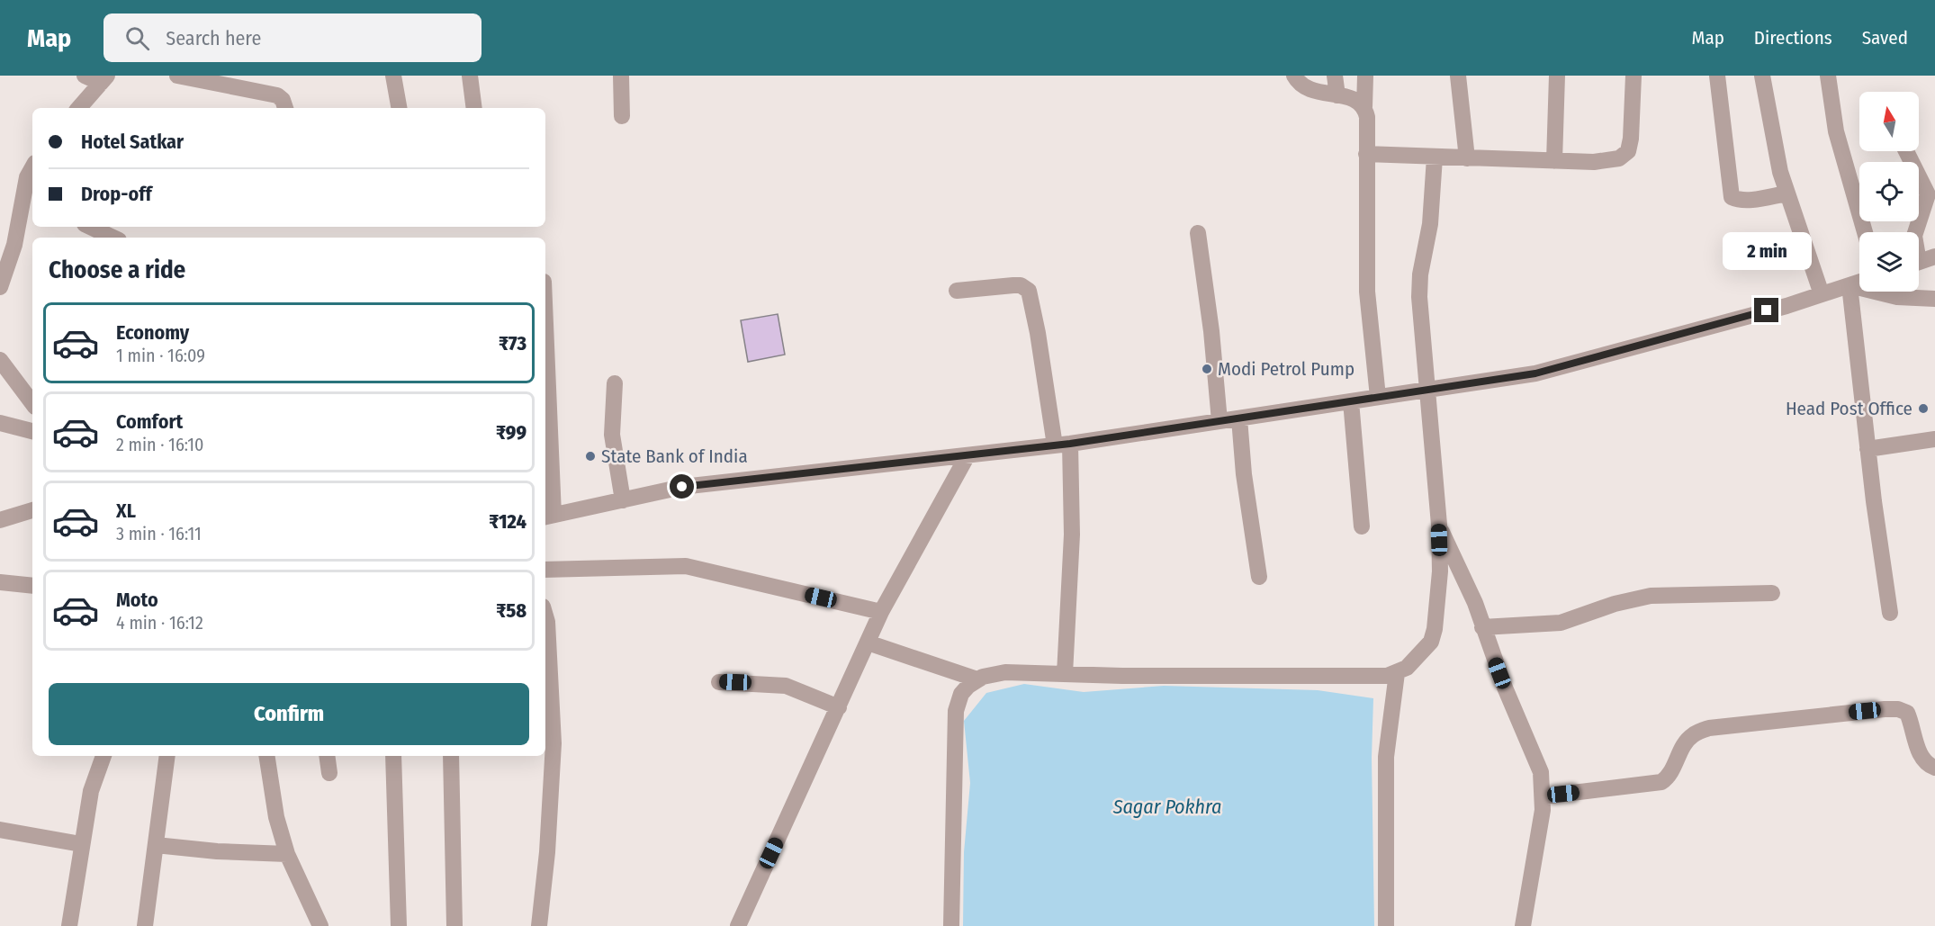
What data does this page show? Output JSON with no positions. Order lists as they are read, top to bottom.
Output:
{
  "water": ["Sagar Pokhra"],
  "places": ["Modi Petrol Pump", "Head Post Office", "State Bank of India"],
  "north": "top",
  "page": {
    "header": "Map",
    "search": "Search here",
    "nav": ["Map", "Directions", "Saved"],
    "banner": ["Hotel Satkar", "Drop-off"],
    "bubble": "2 min",
    "heading": "Choose a ride",
    "list": [
      {
        "name": "Economy",
        "note": "1 min · 16:09",
        "value": "₹73"
      },
      {
        "name": "Comfort",
        "note": "2 min · 16:10",
        "value": "₹99"
      },
      {
        "name": "XL",
        "note": "3 min · 16:11",
        "value": "₹124"
      },
      {
        "name": "Moto",
        "note": "4 min · 16:12",
        "value": "₹58"
      }
    ],
    "buttons": "Confirm"
  }
}
